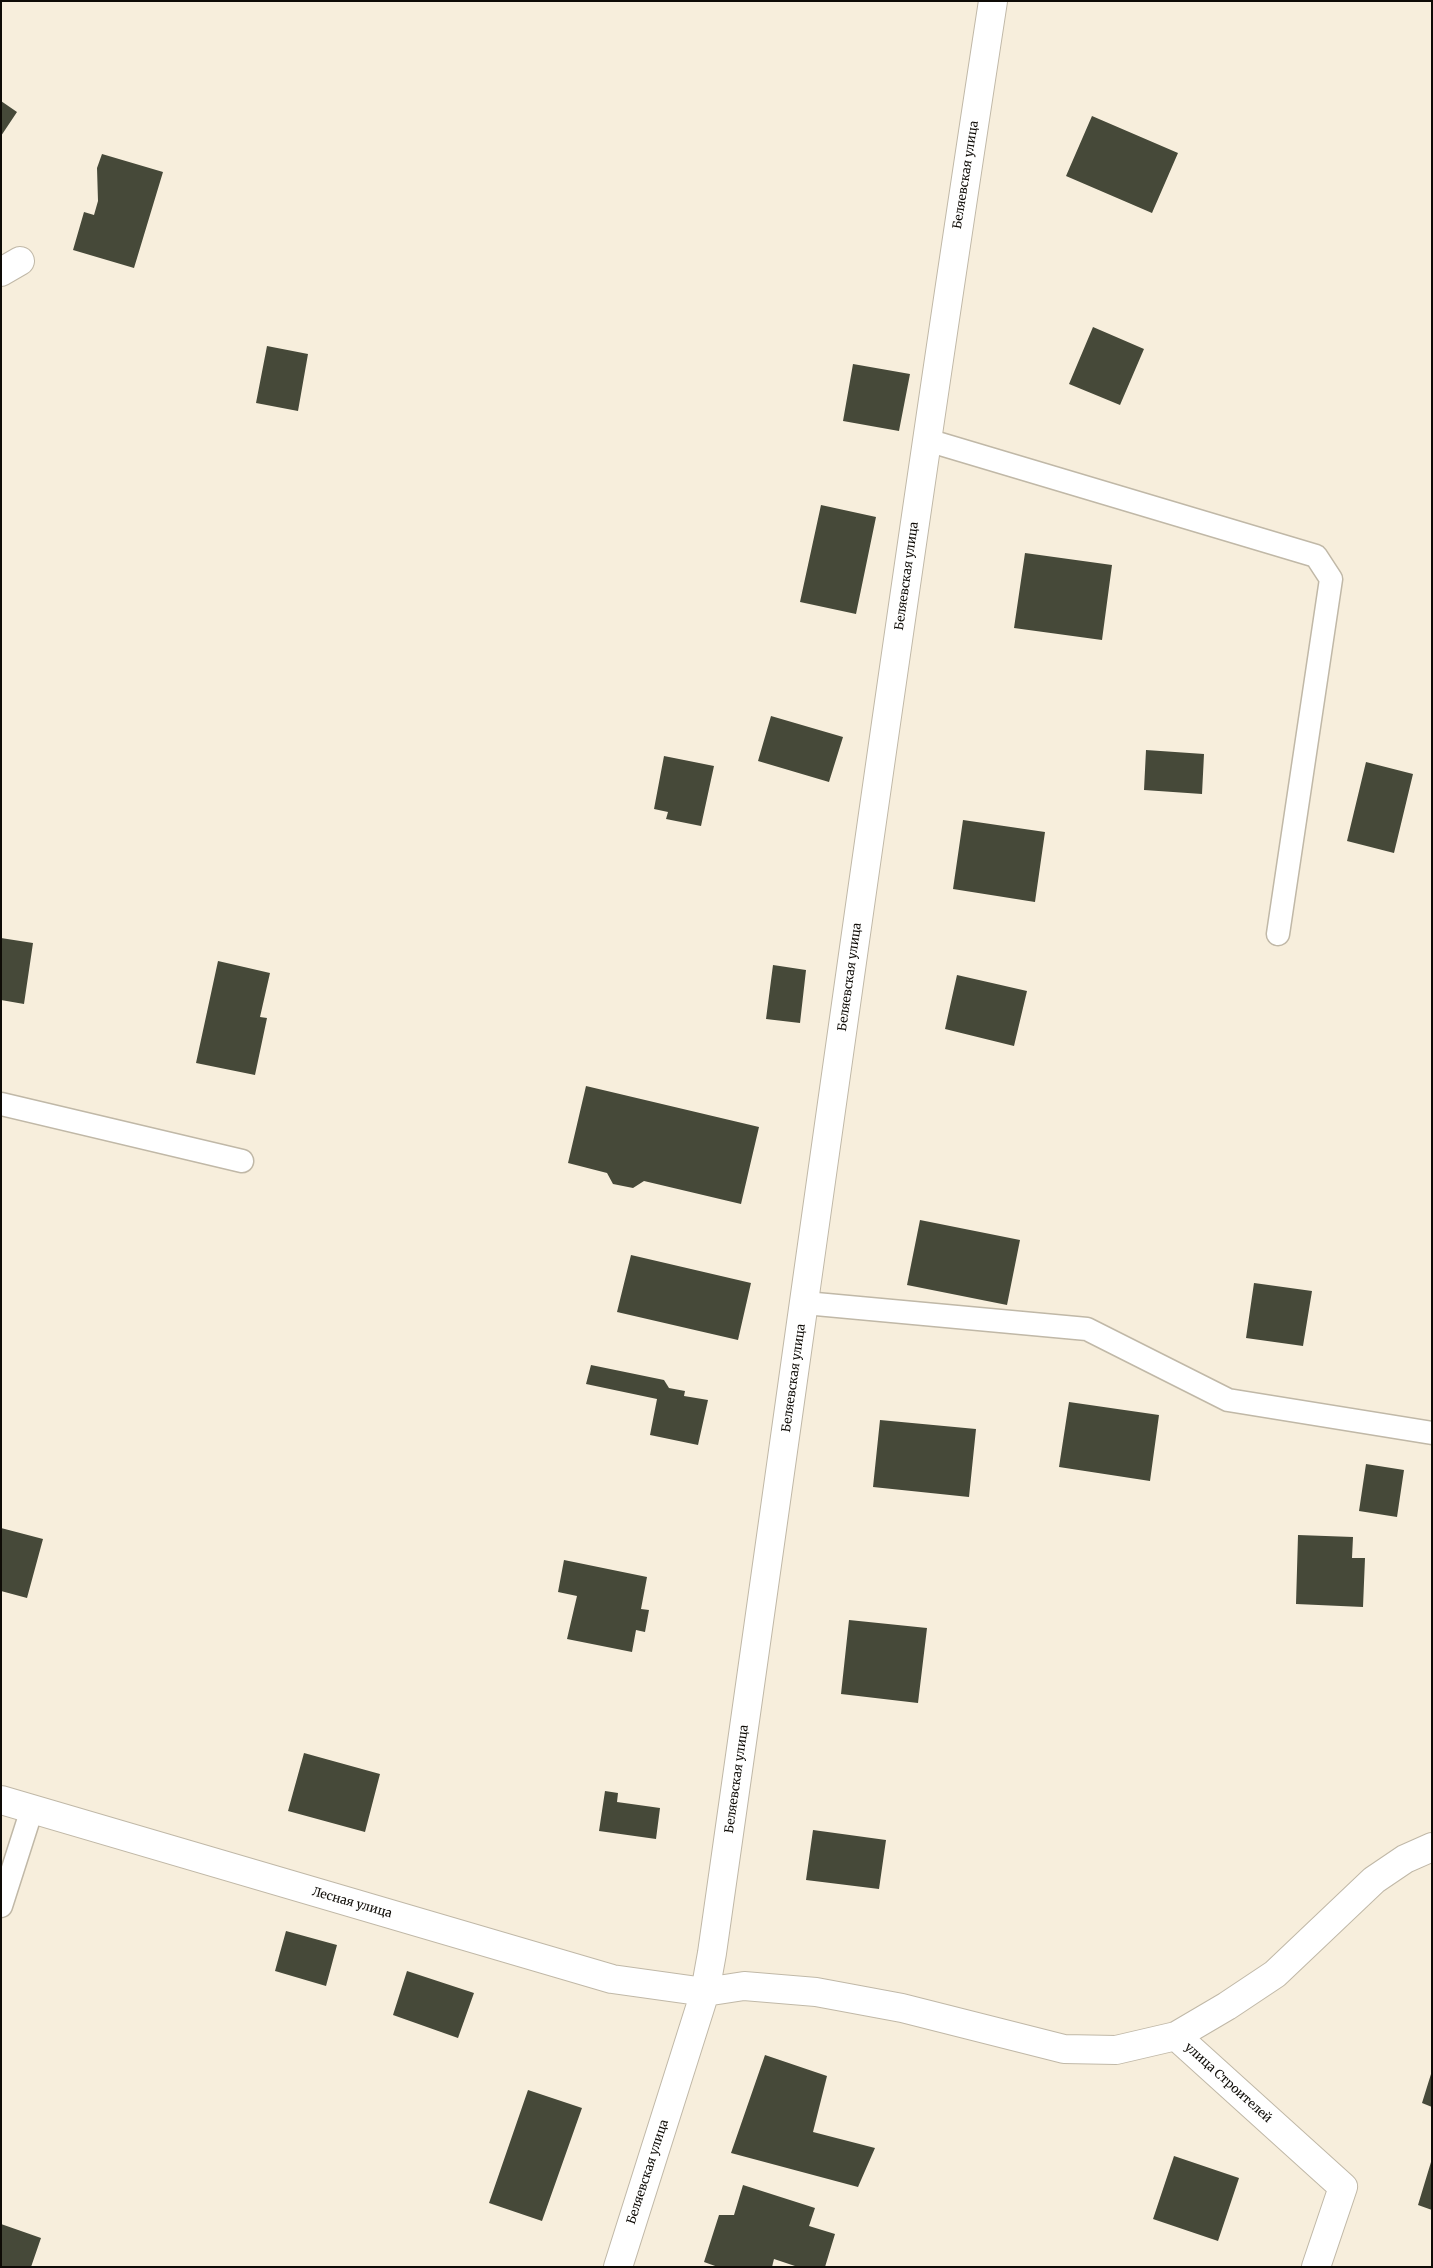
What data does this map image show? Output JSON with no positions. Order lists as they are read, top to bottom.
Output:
{
  "streets": {
    "street": ["Беляевская улица", "Лесная улица", "улица Строителей"]
  },
  "crossings": [
    ["Беляевская улица", "Лесная улица"],
    ["Лесная улица", "улица Строителей"]
  ]
}
